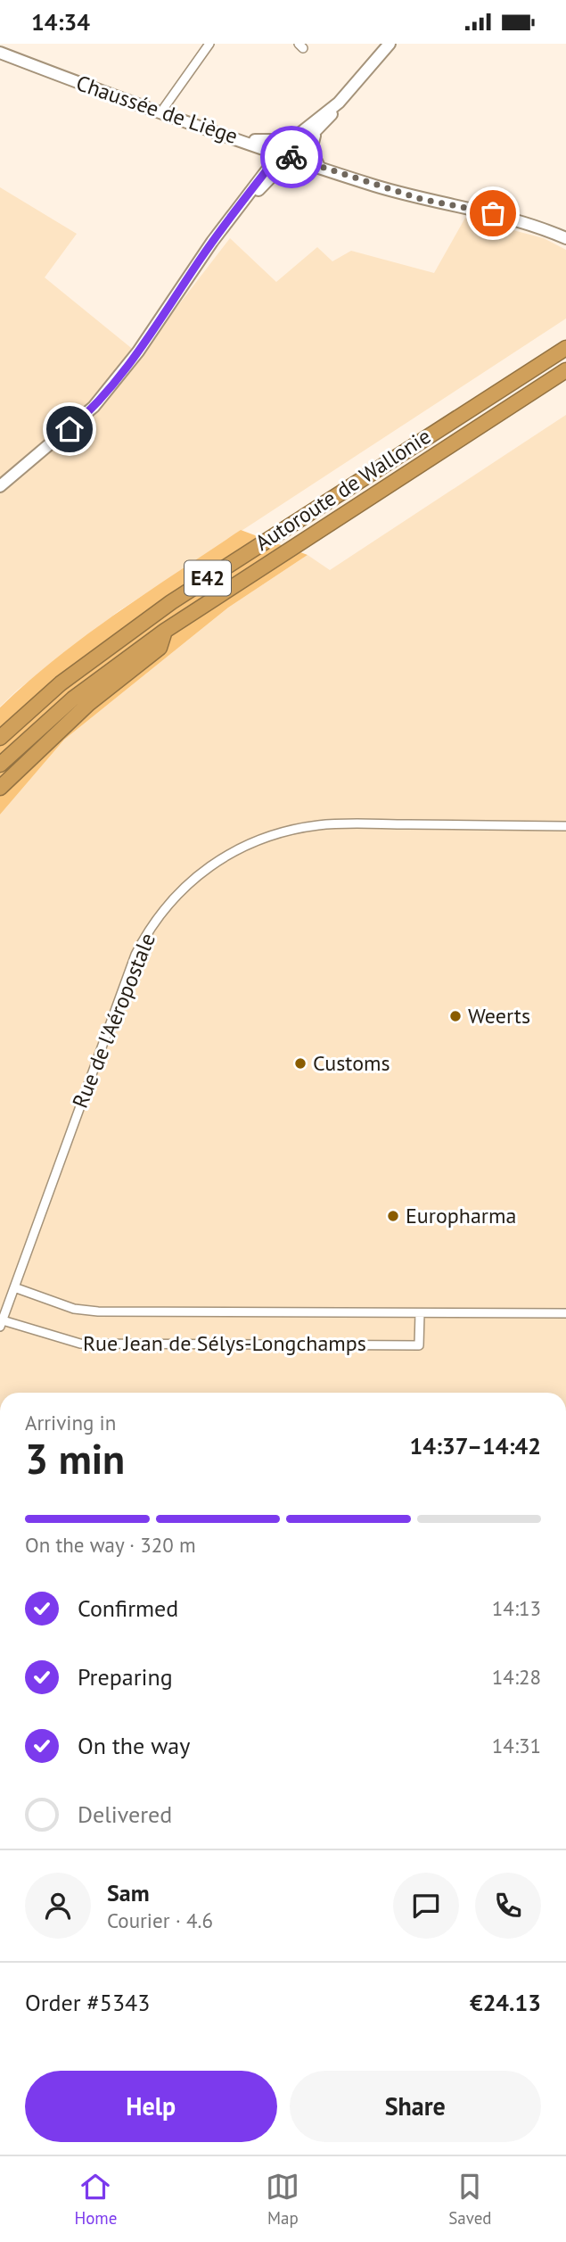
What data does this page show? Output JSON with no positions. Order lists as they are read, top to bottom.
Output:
{
  "streets": {
    "highway": ["Autoroute de Wallonie", "E42"],
    "main road": ["Chaussée de Liège"],
    "street": ["Rue de l'Aéropostale", "Rue Jean de Sélys-Longchamps"]
  },
  "crossings": [
    ["Rue de l'Aéropostale", "Rue Jean de Sélys-Longchamps"]
  ],
  "places": ["Weerts", "Customs", "Europharma"],
  "page": {
    "status": "14:34",
    "heading": ["3 min", "Arriving in", "14:37–14:42"],
    "panel": [
      "Sam",
      "Courier · 4.6",
      "Order #5343",
      "€24.13"
    ],
    "bar": "On the way · 320 m",
    "list": [
      ["Confirmed", "14:13"],
      ["Preparing", "14:28"],
      ["On the way", "14:31"],
      "Delivered"
    ],
    "buttons": ["Help", "Share"],
    "tabs": ["Home", "Map", "Saved"]
  }
}
